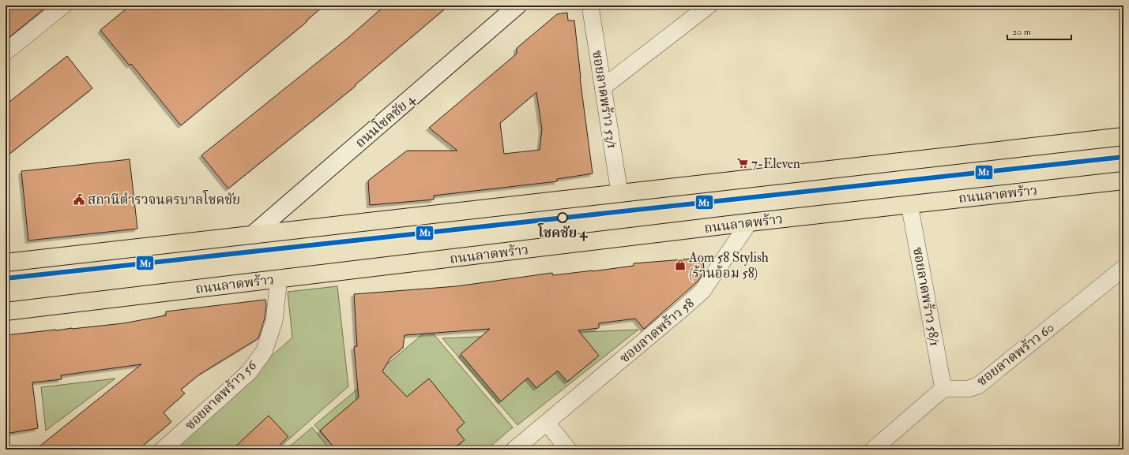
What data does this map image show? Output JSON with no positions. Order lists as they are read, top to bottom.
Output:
{
  "streets": {
    "main road": ["ถนนโชคชัย 4", "ถนนลาดพร้าว"],
    "street": [
      "ซอยลาดพร้าว 53/1",
      "ซอยลาดพร้าว 58/1",
      "ซอยลาดพร้าว 58",
      "ซอยลาดพร้าว 60",
      "ซอยลาดพร้าว 56"
    ]
  },
  "crossings": [
    ["ถนนลาดพร้าว", "ซอยลาดพร้าว 58/1"],
    ["ถนนลาดพร้าว", "ซอยลาดพร้าว 58"],
    ["ถนนลาดพร้าว", "ซอยลาดพร้าว 56"],
    ["ซอยลาดพร้าว 58/1", "ซอยลาดพร้าว 60"]
  ],
  "places": {
    "supermarket": ["7-Eleven"],
    "public building": ["สถานีตำรวจนครบาลโชคชัย"],
    "other": ["โชคชัย 4"],
    "shop": ["Aom 58 Stylish (ร้านอ้อม 58)"]
  },
  "lines": ["transit line M1"],
  "scale_bar": "20 m"
}
